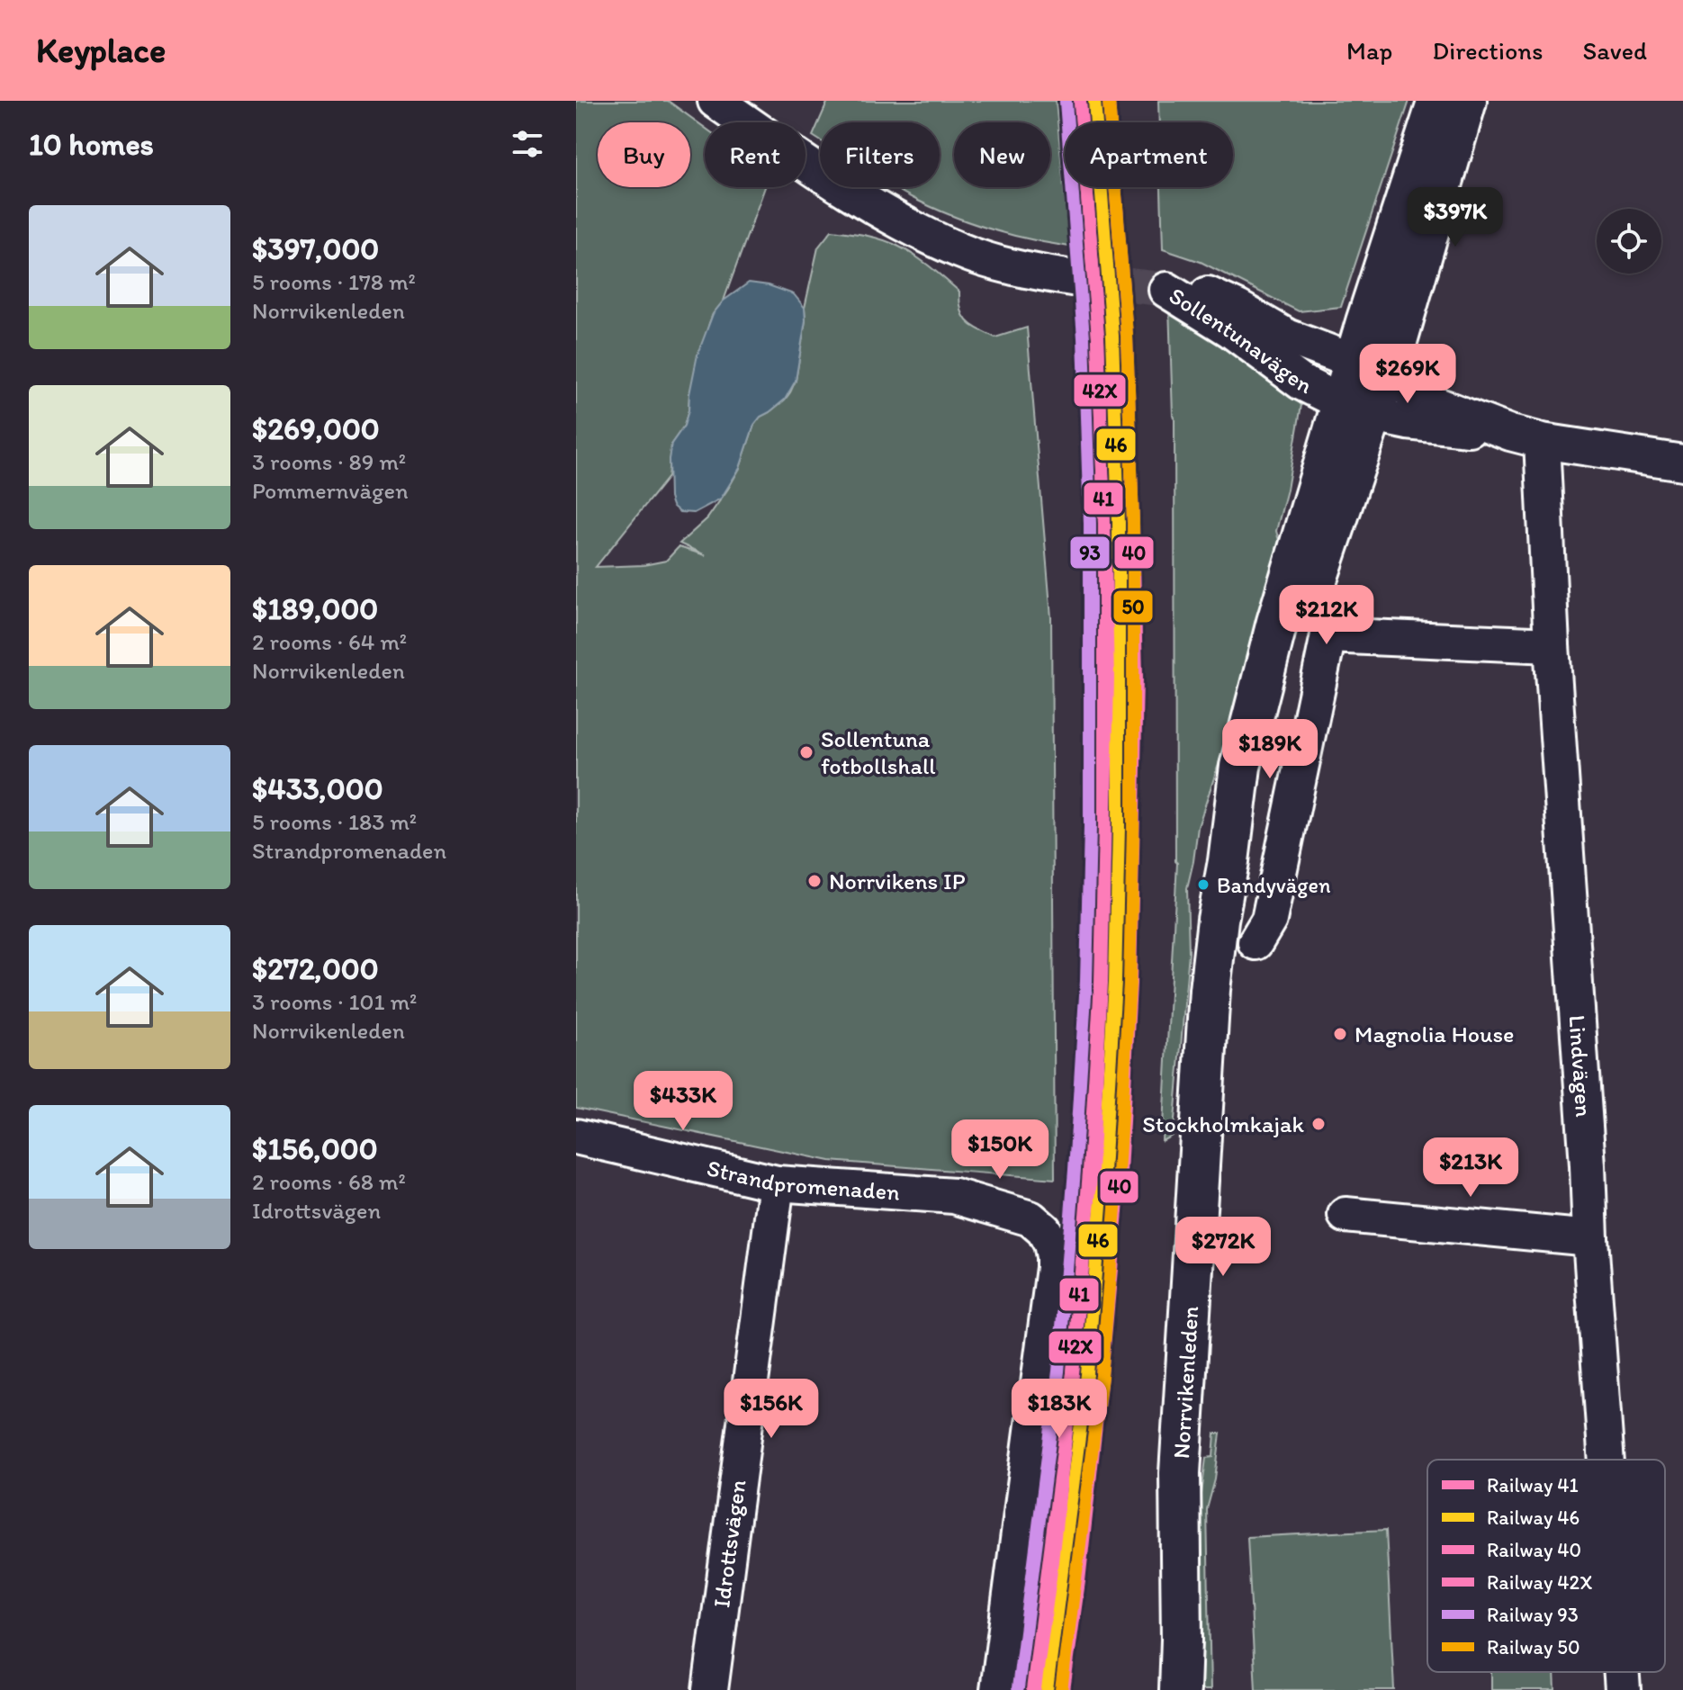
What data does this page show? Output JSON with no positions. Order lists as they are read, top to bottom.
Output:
{
  "streets": {
    "main road": ["Norrvikenleden"],
    "street": [
      "Sollentunavägen",
      "Lindvägen",
      "Strandpromenaden",
      "Idrottsvägen"
    ]
  },
  "crossings": [
    ["Sollentunavägen", "Norrvikenleden"],
    ["Strandpromenaden", "Idrottsvägen"]
  ],
  "places": [
    "Sollentuna fotbollshall",
    "Norrvikens IP",
    "Bandyvägen",
    "Magnolia House",
    "Stockholmkajak"
  ],
  "lines": [
    "rail line 41",
    "rail line 46",
    "rail line 40",
    "rail line 50",
    "rail line 42X",
    "rail line 93"
  ],
  "legend": [
    "Railway 41",
    "Railway 46",
    "Railway 40",
    "Railway 42X",
    "Railway 93",
    "Railway 50"
  ],
  "page": {
    "header": "Keyplace",
    "nav": ["Map", "Directions", "Saved"],
    "heading": "10 homes",
    "chip": [
      "Buy",
      "Rent",
      "Filters",
      "New",
      "Apartment"
    ],
    "list": [
      {
        "name": "$397,000",
        "note": "5 rooms · 178 m² · Norrvikenleden"
      },
      {
        "name": "$269,000",
        "note": "3 rooms · 89 m² · Pommernvägen"
      },
      {
        "name": "$189,000",
        "note": "2 rooms · 64 m² · Norrvikenleden"
      },
      {
        "name": "$433,000",
        "note": "5 rooms · 183 m² · Strandpromenaden"
      },
      {
        "name": "$272,000",
        "note": "3 rooms · 101 m² · Norrvikenleden"
      },
      {
        "name": "$156,000",
        "note": "2 rooms · 68 m² · Idrottsvägen"
      }
    ],
    "price": [
      "$397K",
      "$269K",
      "$212K",
      "$189K",
      "$433K",
      "$150K",
      "$213K",
      "$272K",
      "$156K",
      "$183K"
    ]
  }
}
